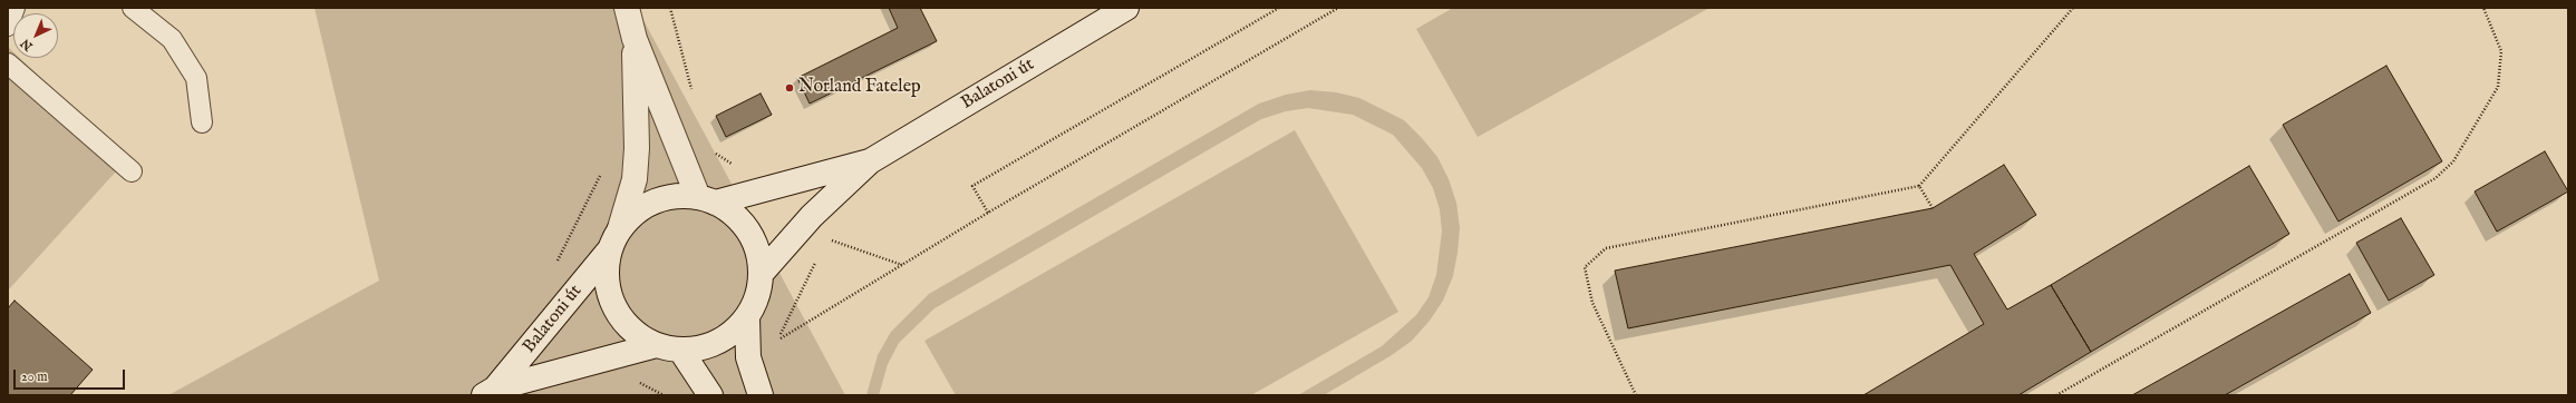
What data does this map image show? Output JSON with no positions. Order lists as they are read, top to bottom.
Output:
{
  "streets": {
    "main road": ["Balatoni út"]
  },
  "places": ["Norland Fatelep"],
  "scale_bar": "20 m",
  "north": "bottom left"
}
